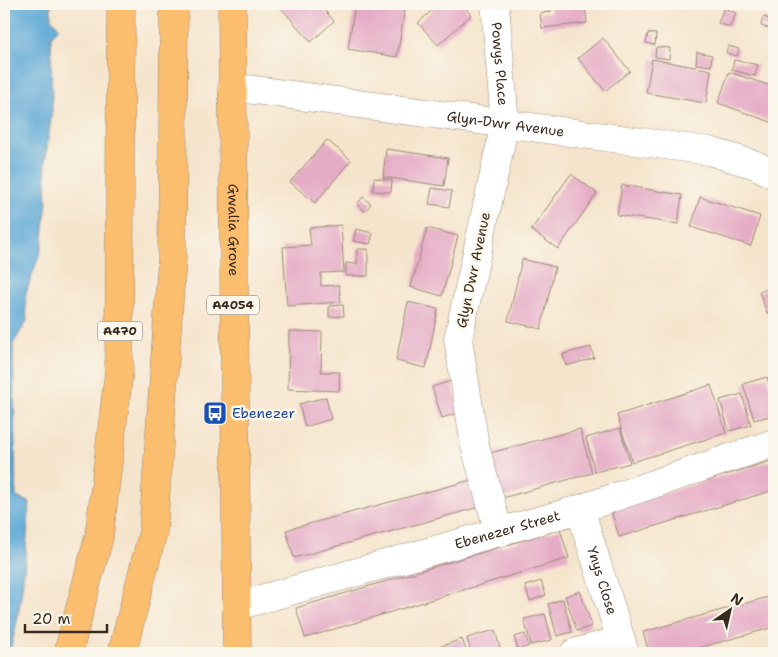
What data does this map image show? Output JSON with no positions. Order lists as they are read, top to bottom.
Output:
{
  "streets": {
    "main road": ["Gwalia Grove", "A4054", "A470"],
    "street": [
      "Powys Place",
      "Glyn-Dwr Avenue",
      "Glyn Dwr Avenue",
      "Ebenezer Street",
      "Ynys Close"
    ]
  },
  "crossings": [
    ["Powys Place", "Glyn-Dwr Avenue"],
    ["Powys Place", "Glyn Dwr Avenue"],
    ["Glyn-Dwr Avenue", "Gwalia Grove"],
    ["Glyn-Dwr Avenue", "Glyn Dwr Avenue"],
    ["Gwalia Grove", "A4054"],
    ["Gwalia Grove", "Ebenezer Street"],
    ["Glyn Dwr Avenue", "Ebenezer Street"],
    ["A4054", "Ebenezer Street"],
    ["Ebenezer Street", "Ynys Close"]
  ],
  "places": {
    "bus stop": ["Ebenezer"]
  },
  "scale_bar": "20 m",
  "north": "top right"
}
